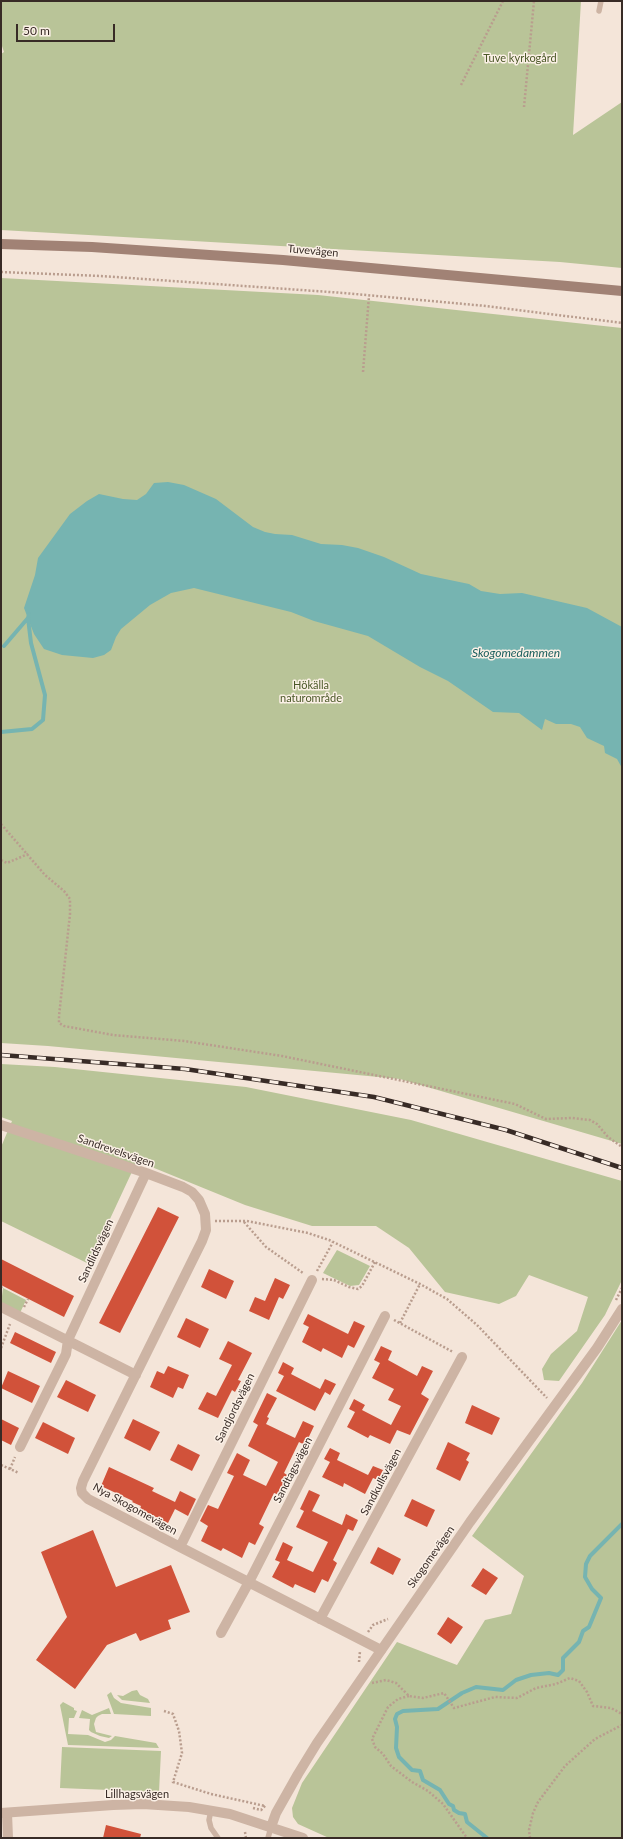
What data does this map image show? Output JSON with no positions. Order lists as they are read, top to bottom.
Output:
{
  "streets": {
    "main road": ["Tuvevägen"],
    "street": [
      "Sandrevelsvägen",
      "Sandlidsvägen",
      "Sandjordsvägen",
      "Sandtagsvägen",
      "Sandkullsvägen",
      "Nya Skogomevägen",
      "Skogomevägen",
      "Lillhagsvägen"
    ]
  },
  "crossings": [
    ["Sandrevelsvägen", "Sandlidsvägen"],
    ["Sandrevelsvägen", "Nya Skogomevägen"],
    ["Sandjordsvägen", "Nya Skogomevägen"],
    ["Sandtagsvägen", "Nya Skogomevägen"],
    ["Sandkullsvägen", "Nya Skogomevägen"],
    ["Nya Skogomevägen", "Skogomevägen"],
    ["Skogomevägen", "Lillhagsvägen"]
  ],
  "water": ["Skogomedammen"],
  "parks": ["Tuve kyrkogård", "Hökälla naturområde"],
  "scale_bar": "50 m"
}
